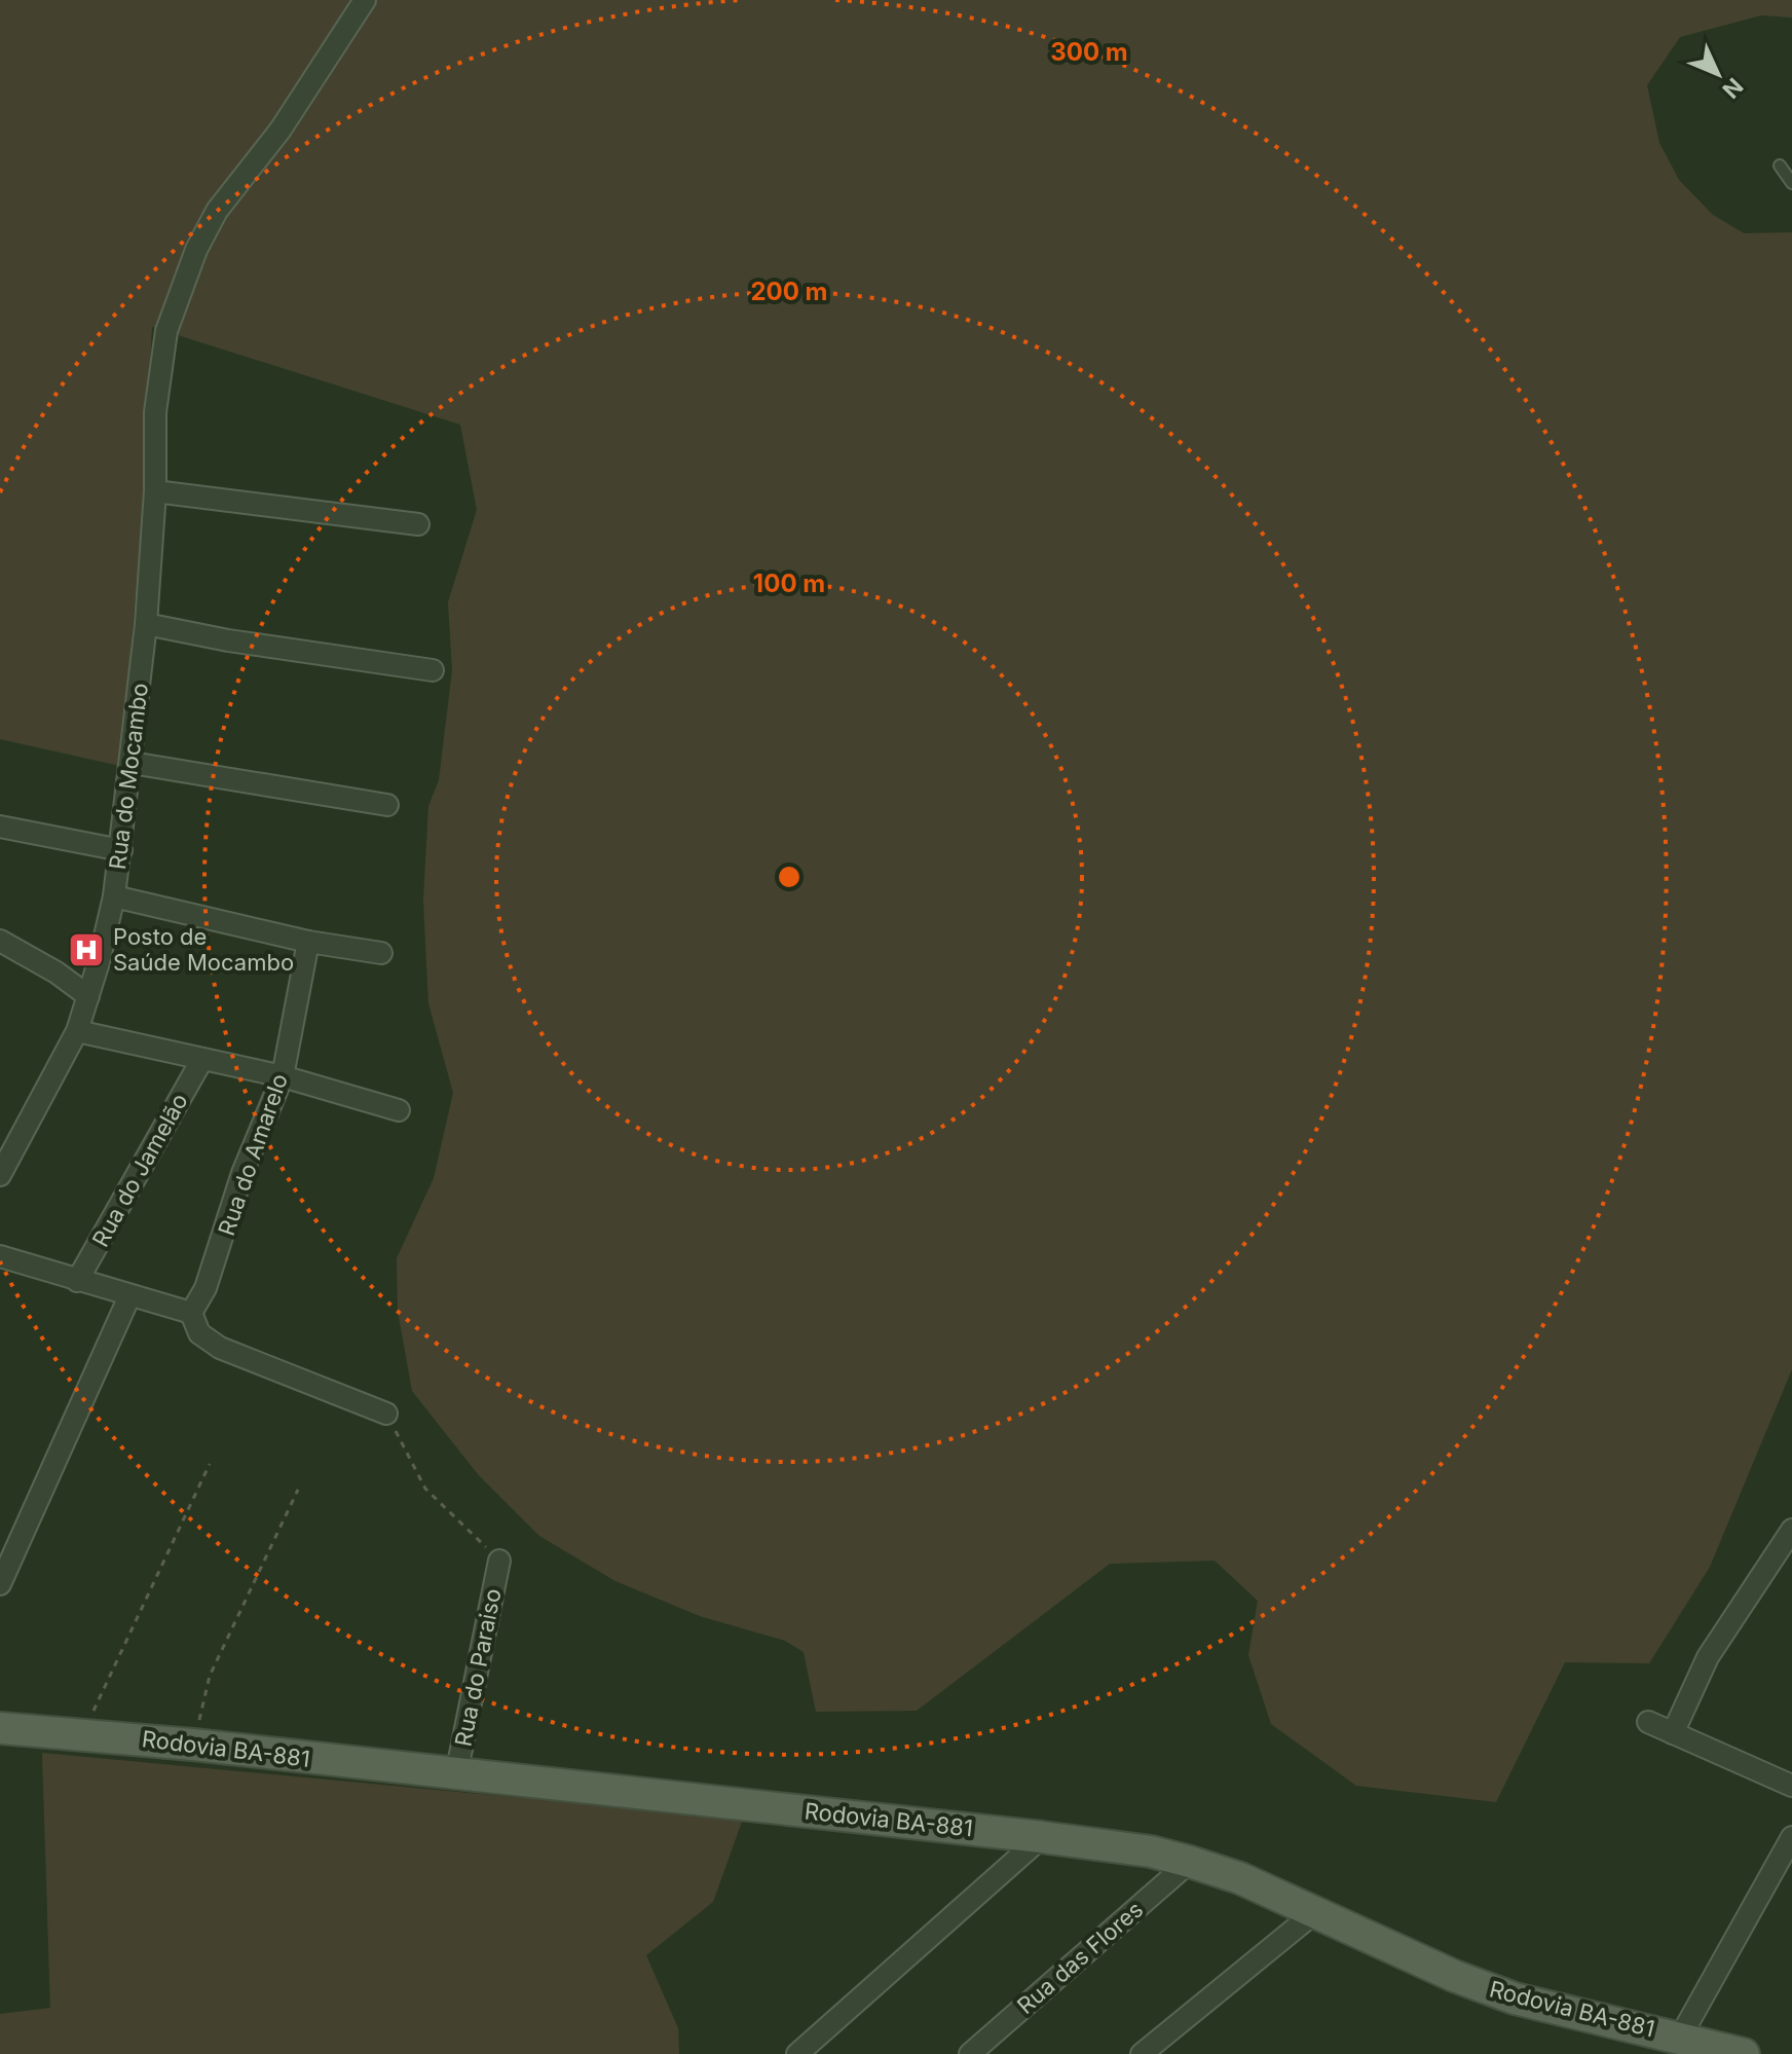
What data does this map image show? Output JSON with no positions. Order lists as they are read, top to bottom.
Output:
{
  "streets": {
    "main road": ["Rodovia BA-881"],
    "street": [
      "Rua do Mocambo",
      "Rua do Amarelo",
      "Rua do Jamelão",
      "Rua do Paraiso",
      "Rua das Flores"
    ]
  },
  "crossings": [
    ["Rua do Paraiso", "Rodovia BA-881"],
    ["Rodovia BA-881", "Rua das Flores"]
  ],
  "places": {
    "hospital": ["Posto de Saúde Mocambo"]
  },
  "north": "bottom right",
  "rings": ["300 m", "200 m", "100 m"]
}
